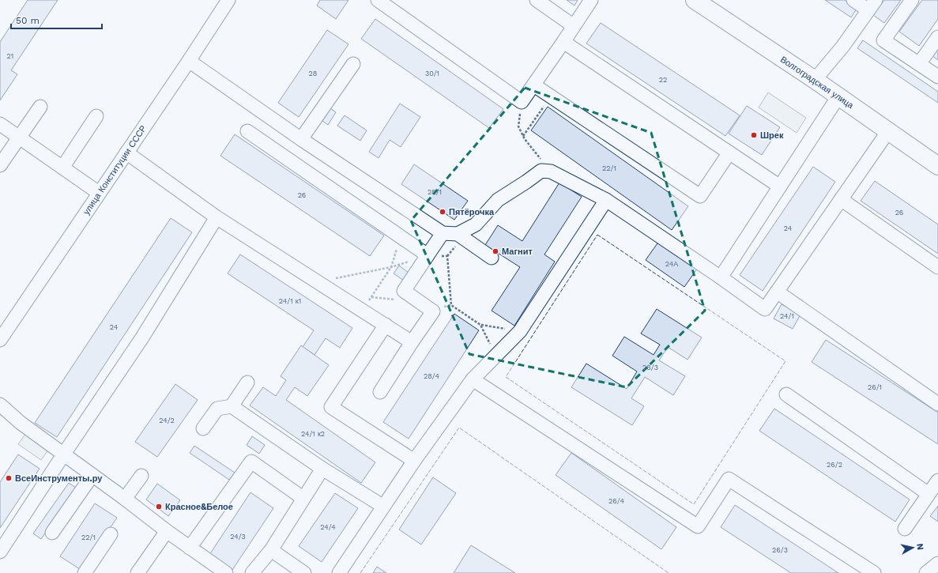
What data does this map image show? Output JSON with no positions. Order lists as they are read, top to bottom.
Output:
{
  "streets": {
    "main road": ["Волгоградская улица"],
    "street": ["улица Конституции СССР"]
  },
  "places": [
    "Шрек",
    "Пятёрочка",
    "Магнит",
    "ВсеИнструменты.ру",
    "Красное&Белое"
  ],
  "house_numbers": [
    "21",
    "28",
    "30/1",
    "22",
    "22/1",
    "28/1",
    "26",
    "26",
    "24",
    "24А",
    "24/1 к1",
    "24/1",
    "24",
    "28/3",
    "28/4",
    "26/1",
    "24/2",
    "24/1 к2",
    "26/2",
    "26/4",
    "24/4",
    "24/3",
    "22/1",
    "26/3"
  ],
  "scale_bar": "50 m",
  "north": "right"
}
